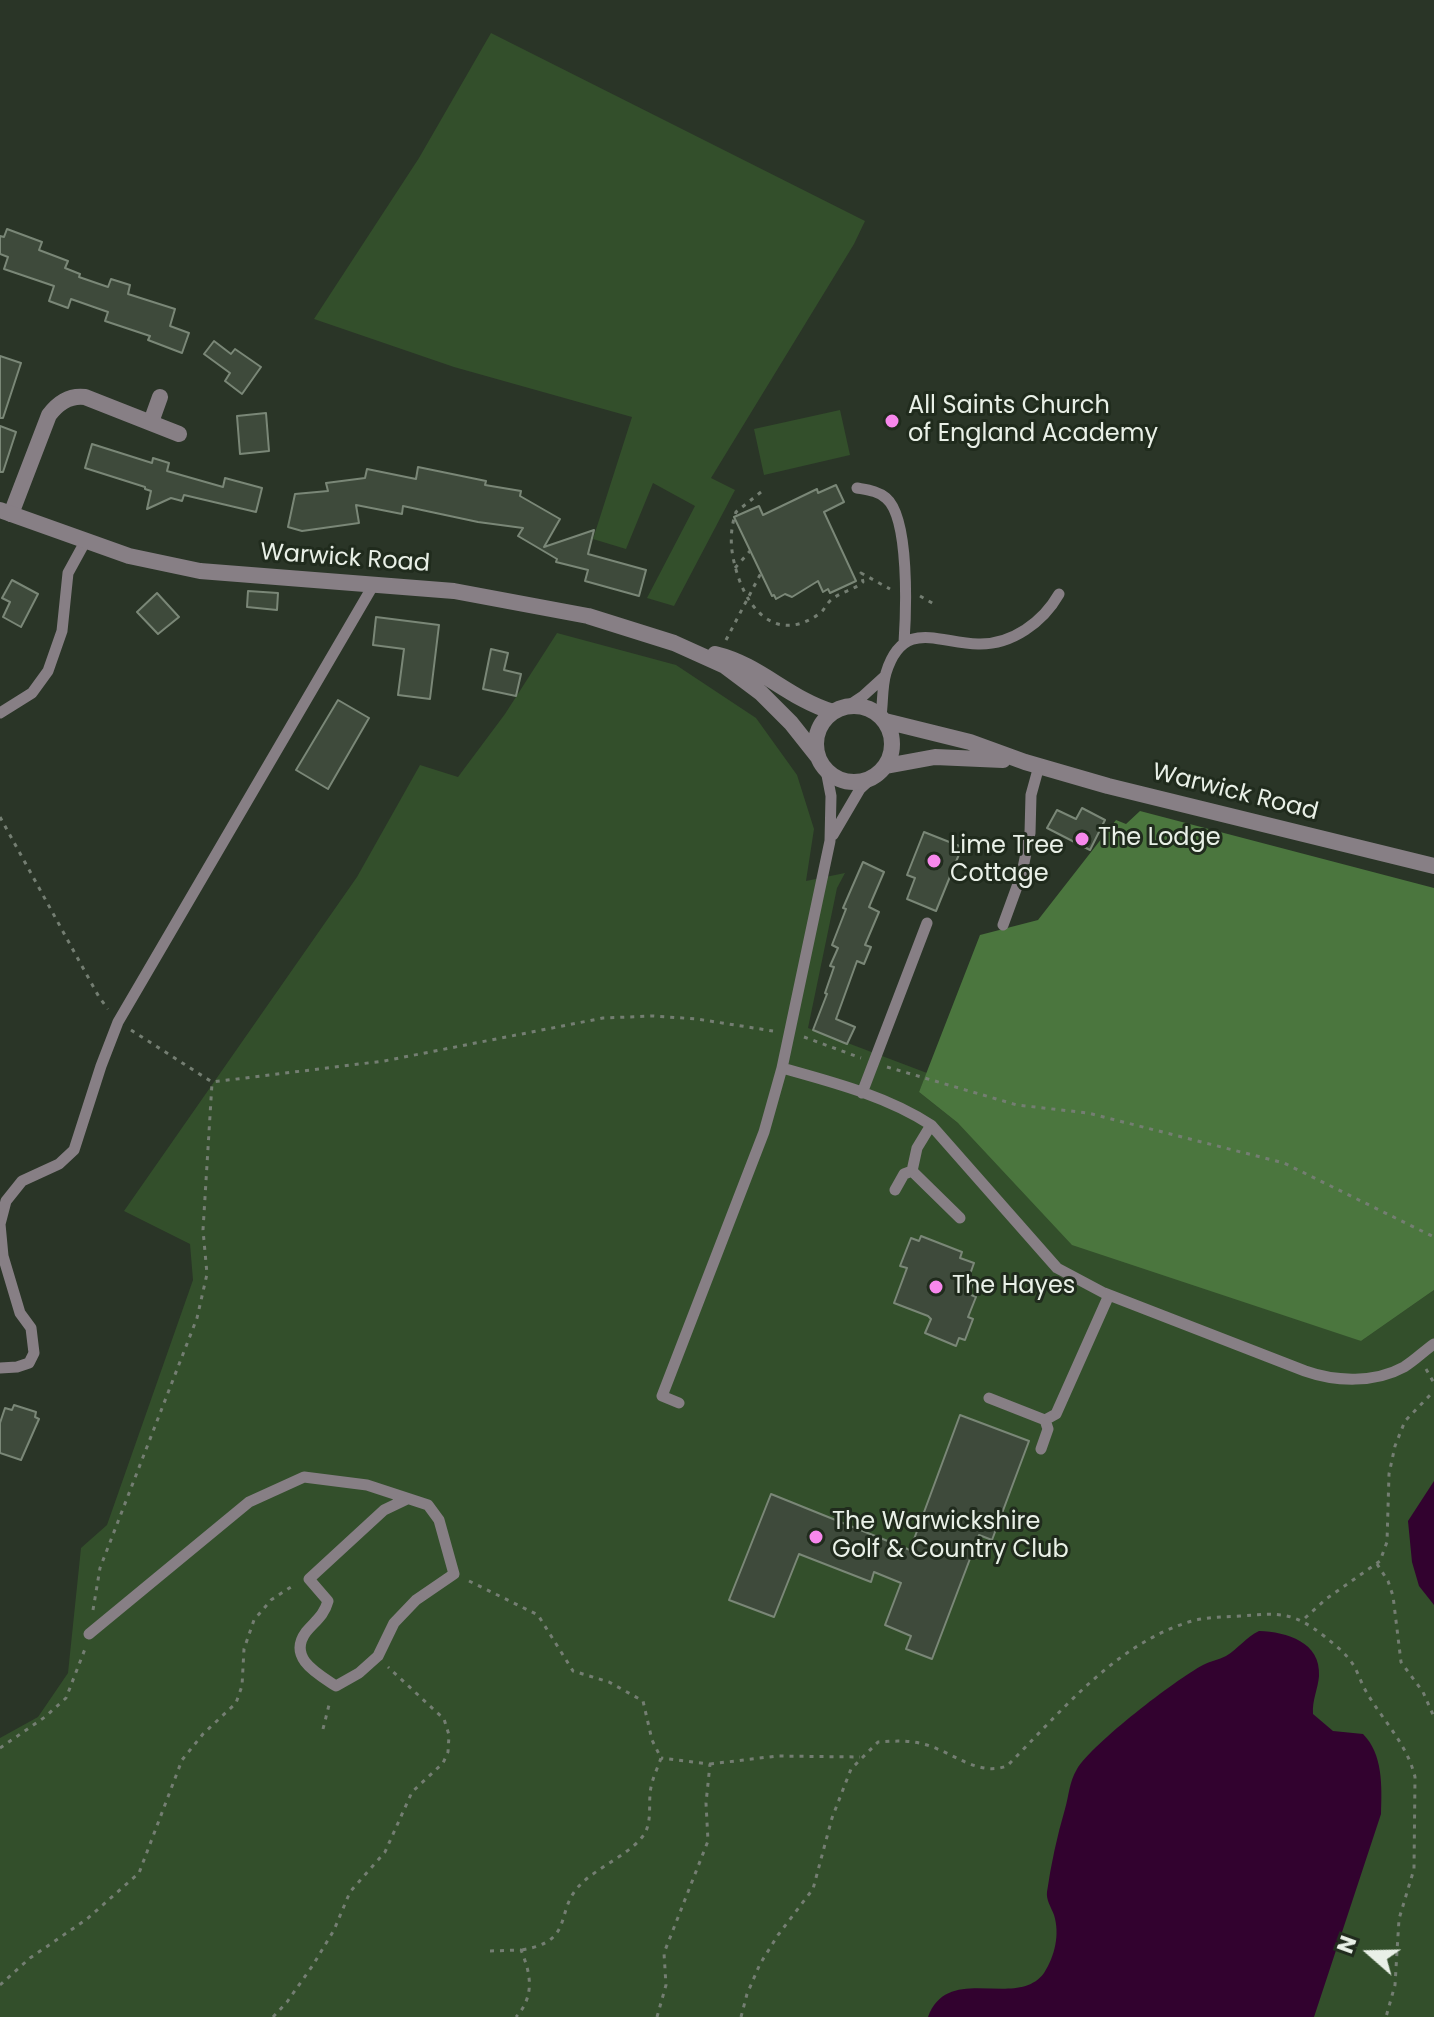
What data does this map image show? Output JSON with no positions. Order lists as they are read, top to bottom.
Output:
{
  "streets": {
    "street": ["Warwick Road"]
  },
  "places": [
    "All Saints Church of England Academy",
    "The Lodge",
    "Lime Tree Cottage",
    "The Hayes",
    "The Warwickshire Golf & Country Club"
  ],
  "north": "left"
}
